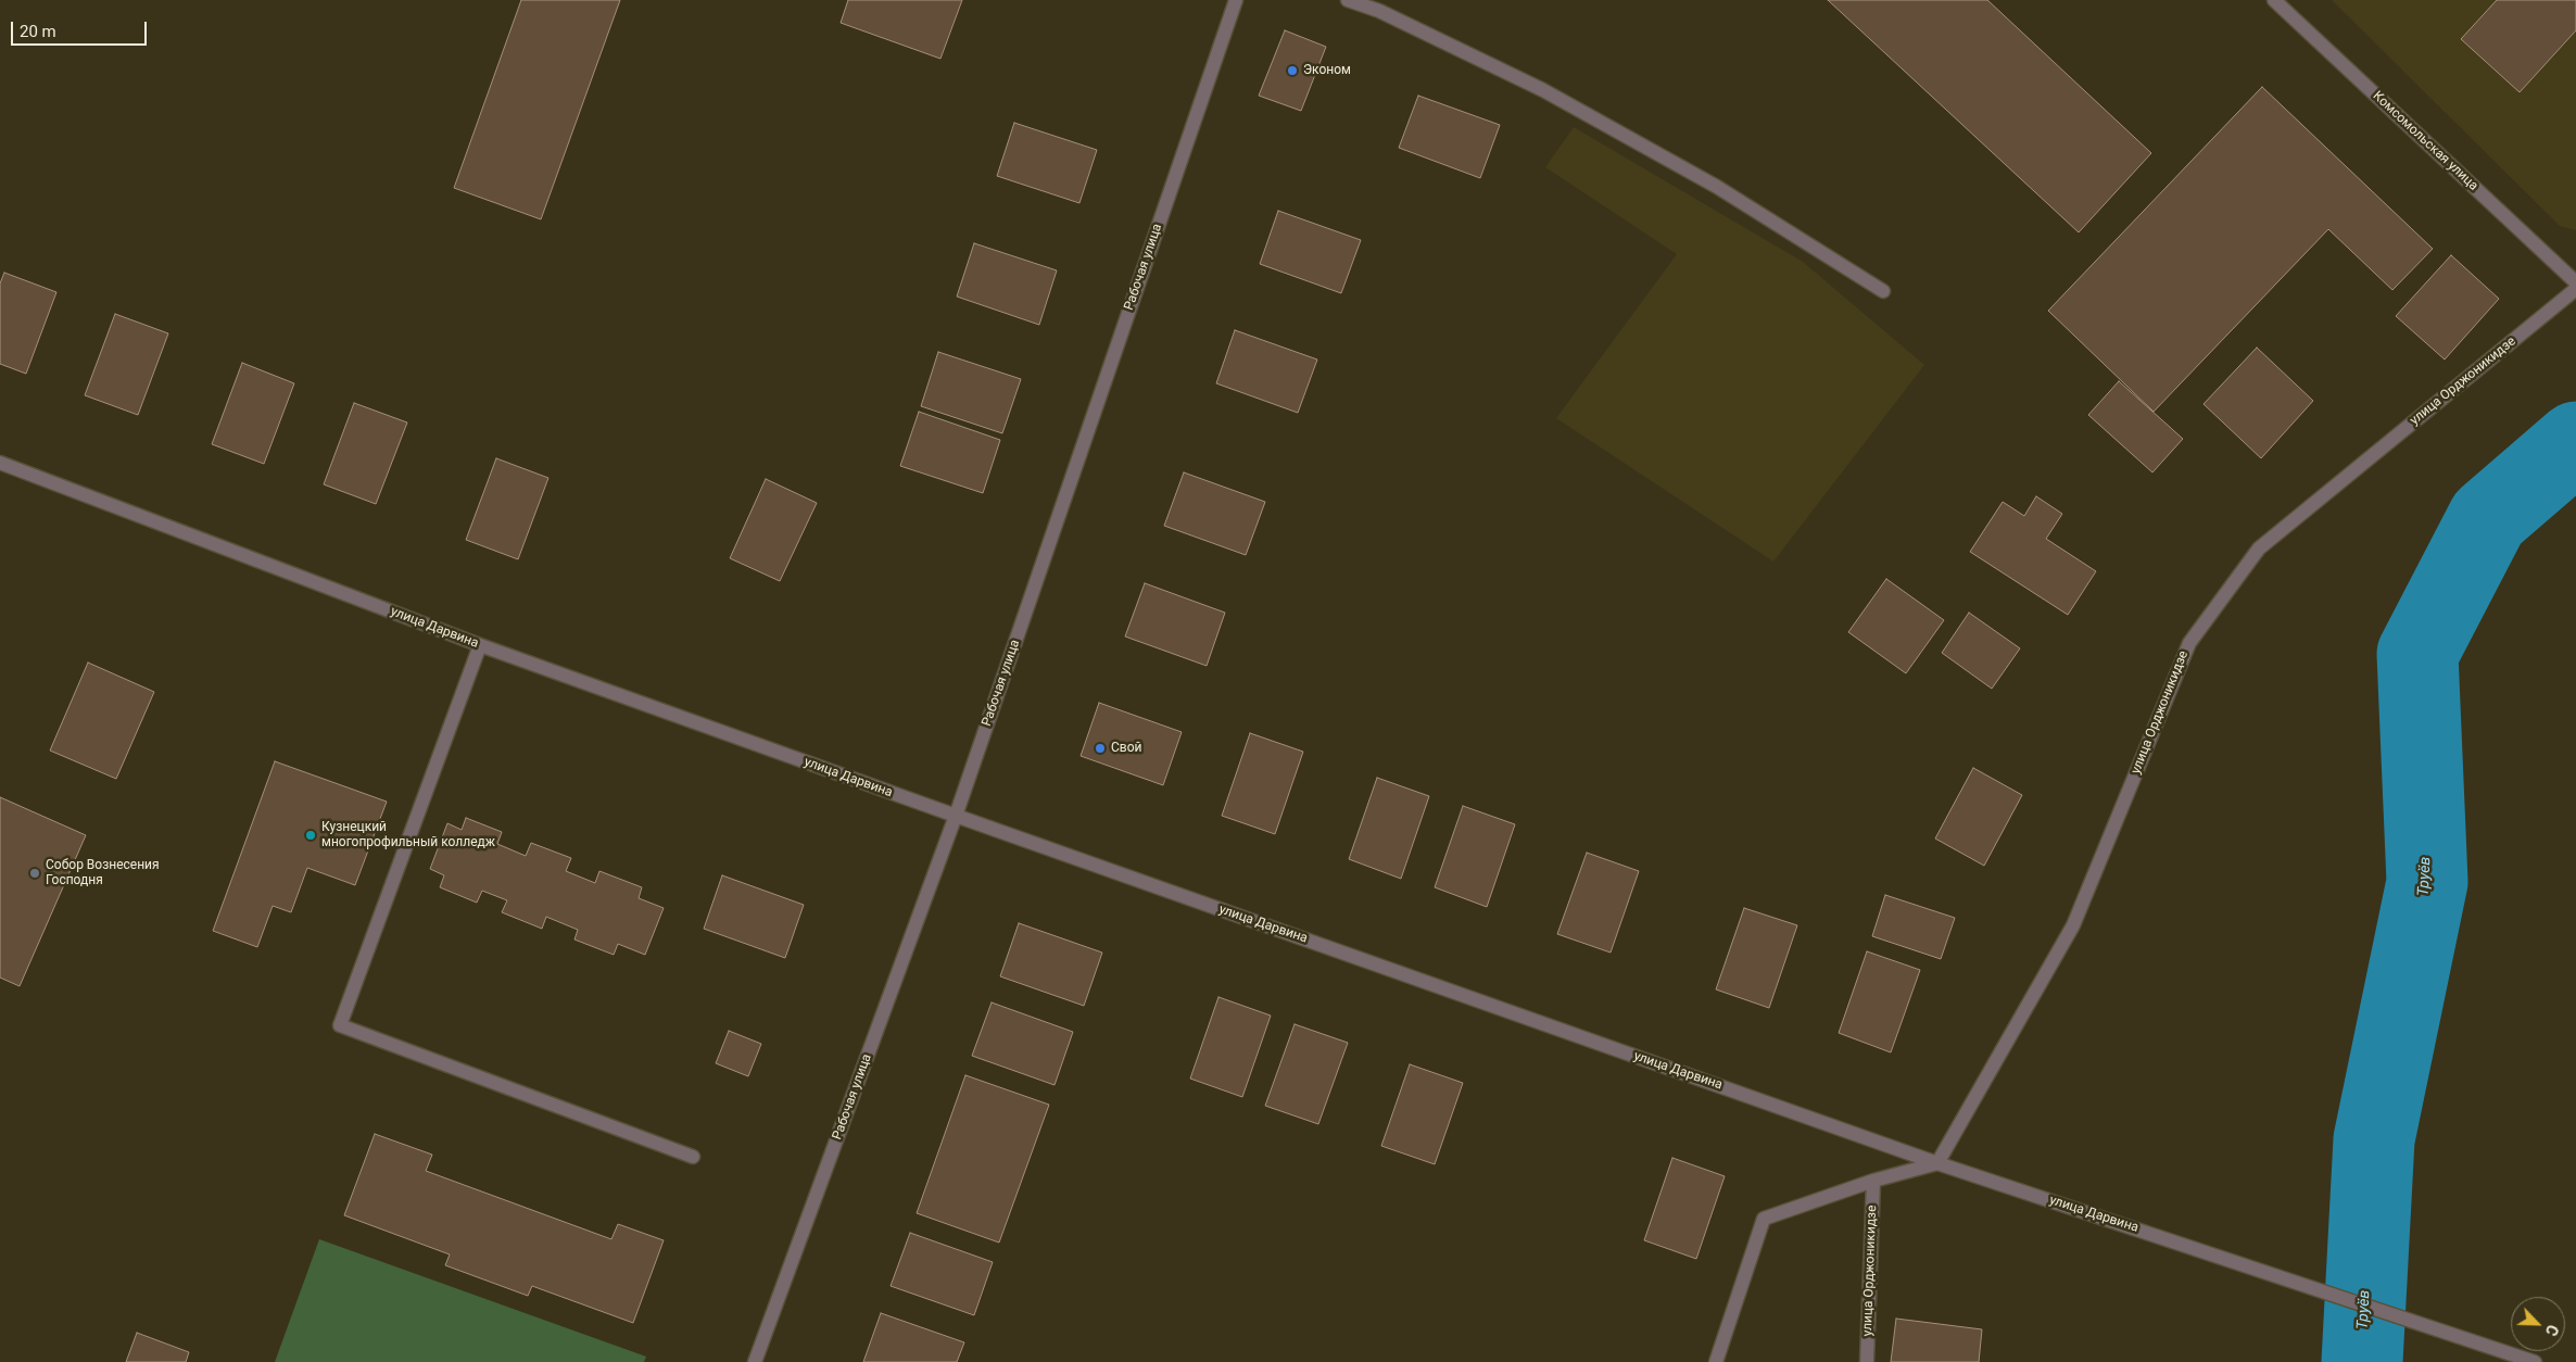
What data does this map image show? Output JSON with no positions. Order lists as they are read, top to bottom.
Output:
{
  "streets": {
    "street": [
      "Комсомольская улица",
      "Рабочая улица",
      "улица Орджоникидзе",
      "улица Дарвина"
    ]
  },
  "crossings": [
    ["Рабочая улица", "улица Дарвина"],
    ["улица Орджоникидзе", "улица Дарвина"]
  ],
  "water": ["Труёв"],
  "places": [
    "Эконом",
    "Свой",
    "Кузнецкий многопрофильный колледж",
    "Собор Вознесения Господня"
  ],
  "scale_bar": "20 m",
  "north": "bottom right"
}
